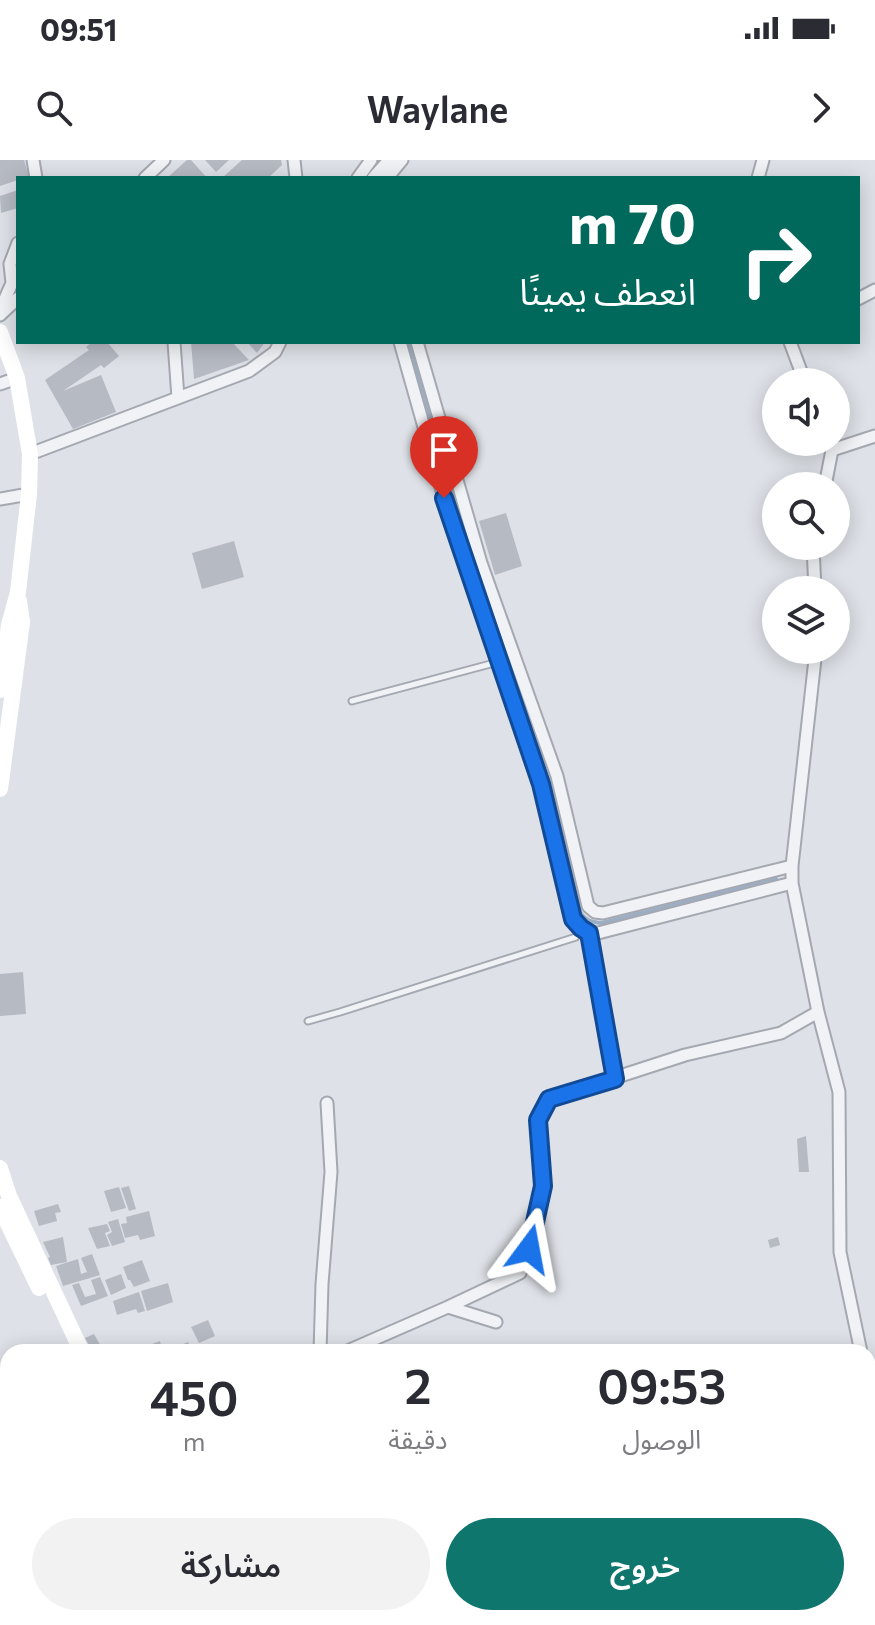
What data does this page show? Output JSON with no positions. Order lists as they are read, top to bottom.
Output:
{
  "page": {
    "status": "09:51",
    "header": "Waylane",
    "turn": ["70 m", "انعطف يمينًا"],
    "eta": [
      "09:53",
      "الوصول",
      "2",
      "دقيقة",
      "450",
      "m"
    ],
    "buttons": ["خروج", "مشاركة"]
  }
}
